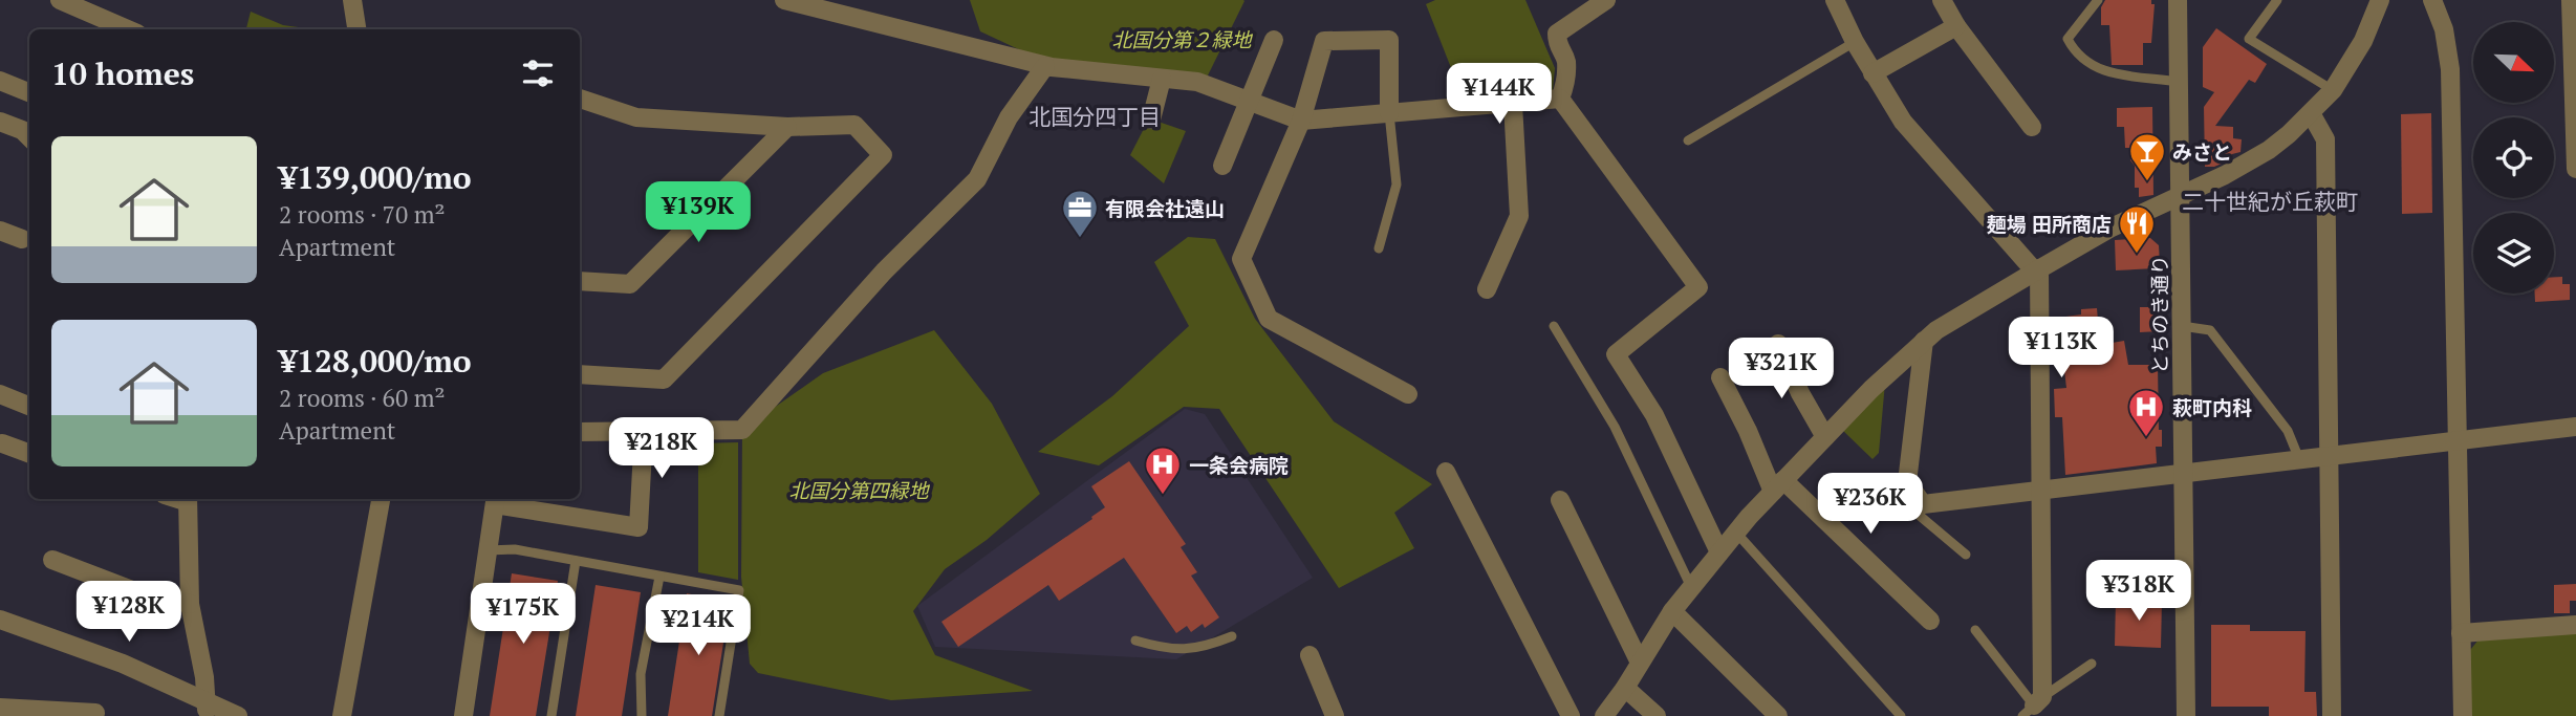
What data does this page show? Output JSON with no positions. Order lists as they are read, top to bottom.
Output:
{
  "streets": {
    "street": ["とちのき通り"]
  },
  "districts": ["北国分四丁目", "二十世紀が丘萩町"],
  "parks": ["北国分第２緑地", "北国分第四緑地"],
  "places": {
    "bar": ["みさと"],
    "office": ["有限会社遠山"],
    "restaurant": ["麺場 田所商店"],
    "hospital": ["萩町内科", "一条会病院"]
  },
  "north": "bottom right",
  "page": {
    "heading": "10 homes",
    "price": [
      "¥144K",
      "¥139K",
      "¥113K",
      "¥321K",
      "¥218K",
      "¥236K",
      "¥318K",
      "¥128K",
      "¥175K",
      "¥214K"
    ],
    "list": [
      {
        "name": "¥139,000/mo",
        "note": "2 rooms · 70 m² · Apartment"
      },
      {
        "name": "¥128,000/mo",
        "note": "2 rooms · 60 m² · Apartment"
      }
    ]
  }
}
